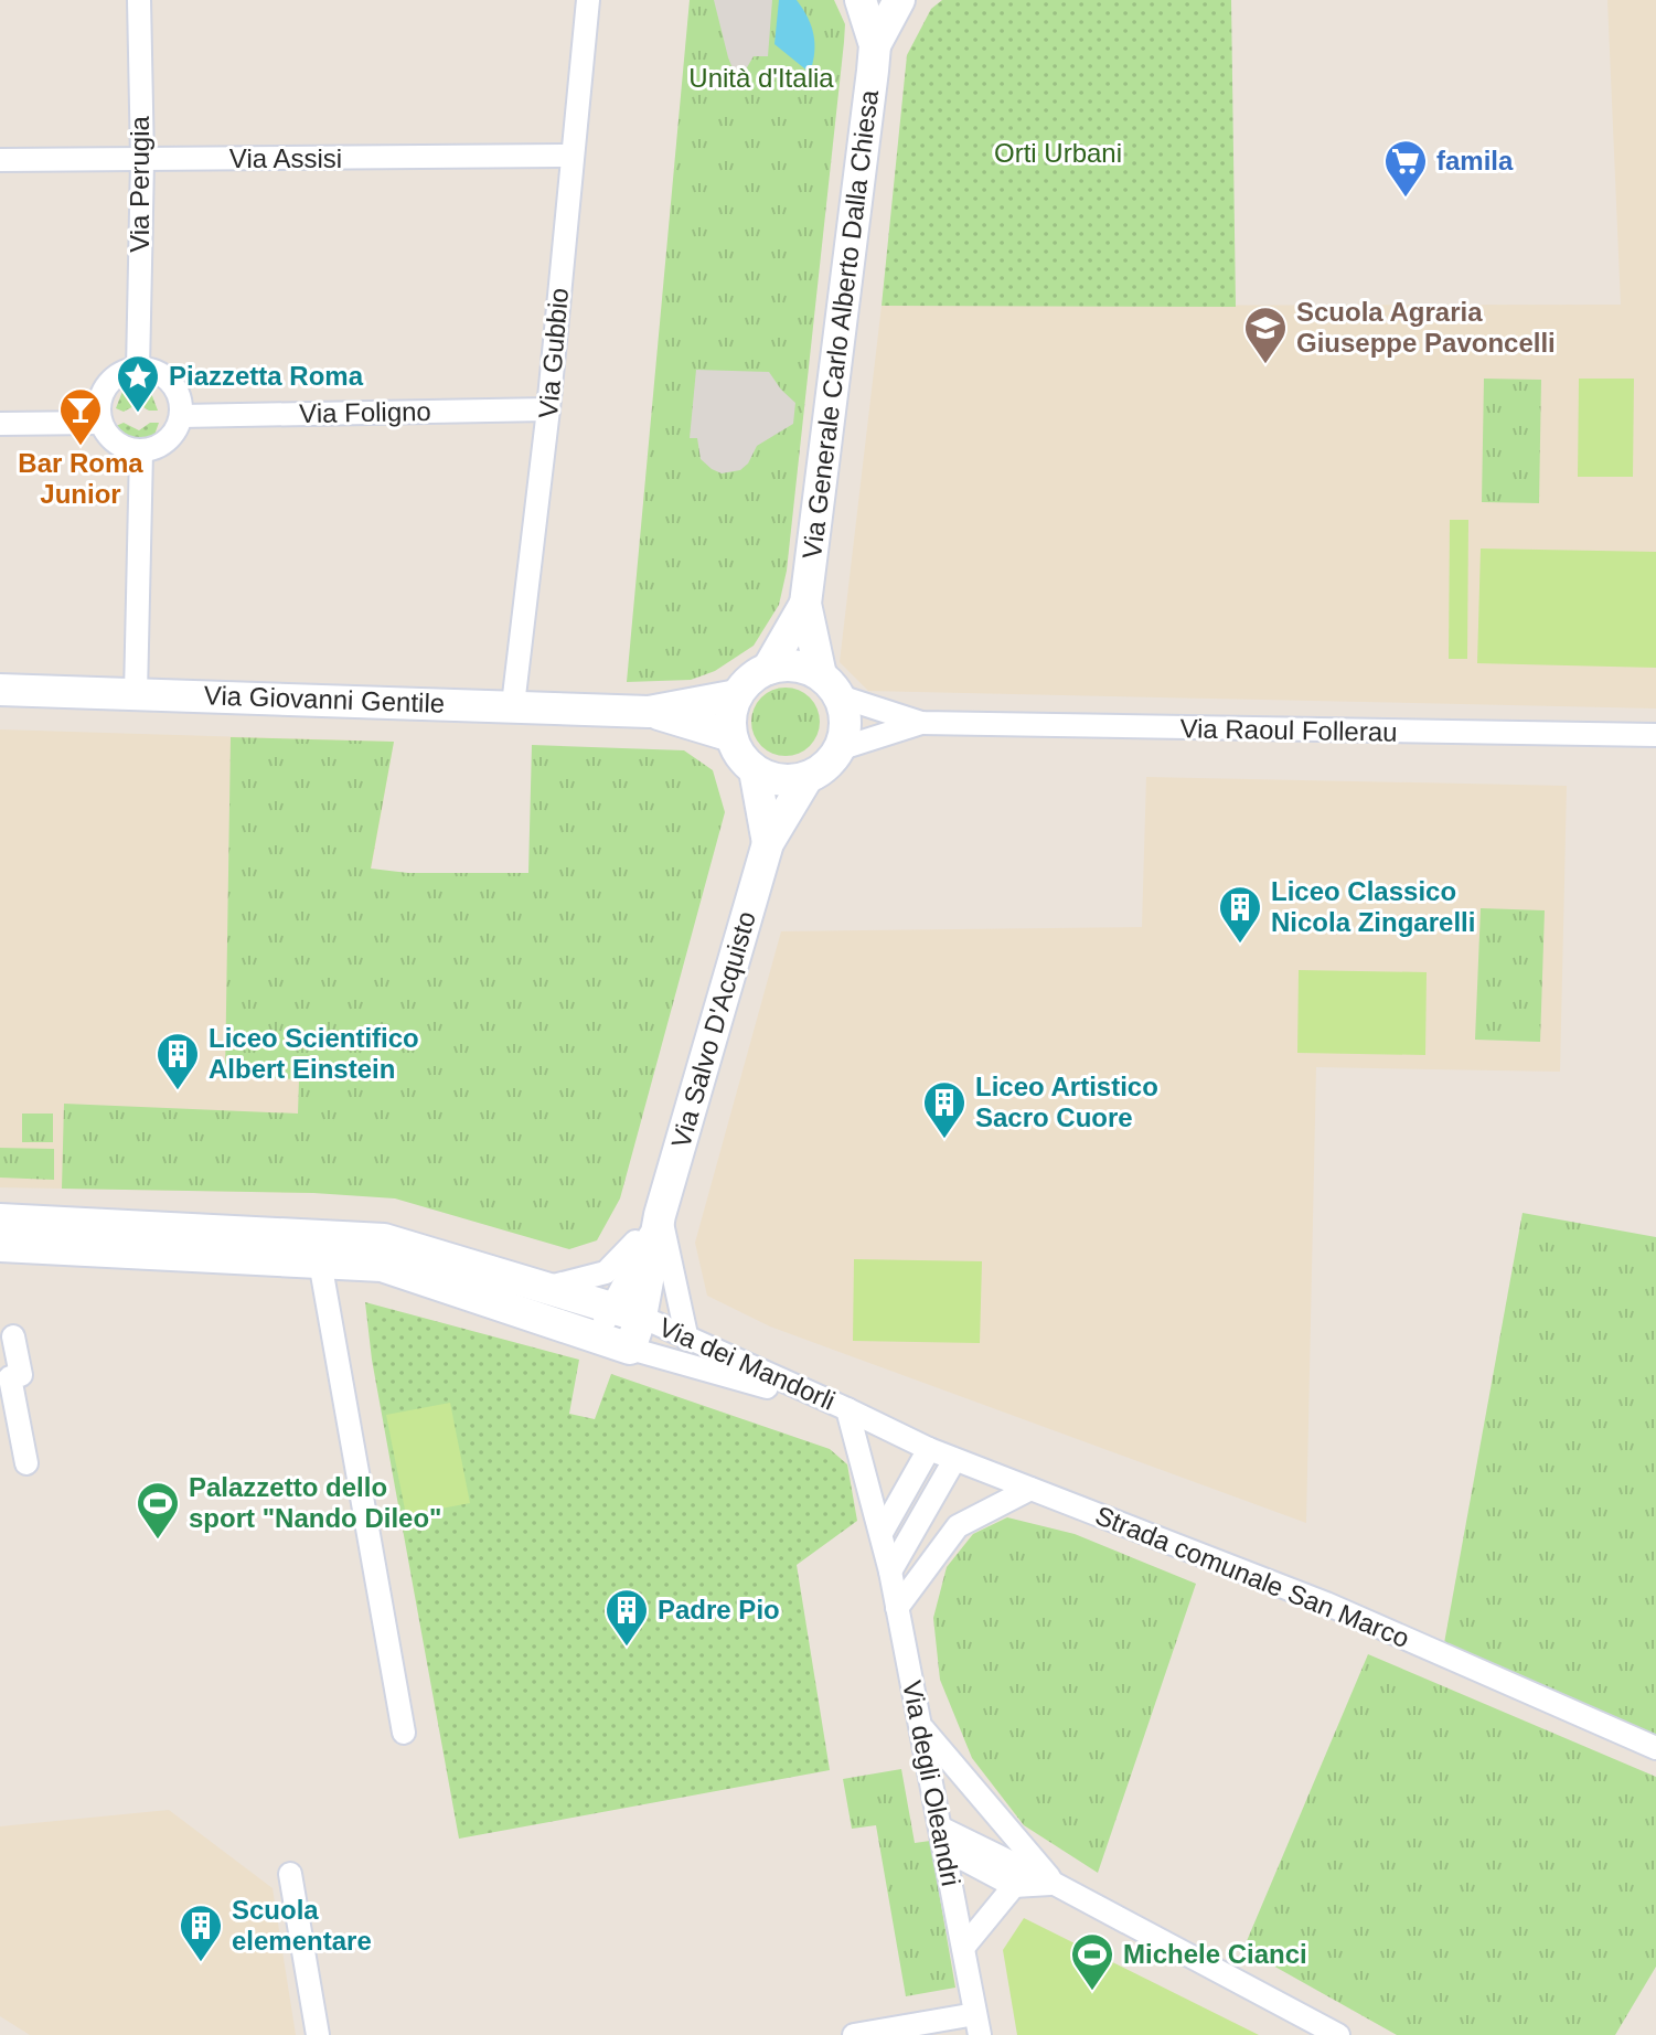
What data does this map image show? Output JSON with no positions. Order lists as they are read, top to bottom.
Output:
{
  "streets": {
    "street": [
      "Via Assisi",
      "Via Perugia",
      "Via Generale Carlo Alberto Dalla Chiesa",
      "Via Gubbio",
      "Via Foligno",
      "Via Giovanni Gentile",
      "Via Raoul Follerau",
      "Via Salvo D'Acquisto",
      "Via dei Mandorli",
      "Strada comunale San Marco",
      "Via degli Oleandri"
    ]
  },
  "crossings": [
    ["Via Assisi", "Via Perugia"],
    ["Via Assisi", "Via Gubbio"],
    ["Via Perugia", "Via Foligno"],
    ["Via Generale Carlo Alberto Dalla Chiesa", "Via Giovanni Gentile"],
    ["Via Generale Carlo Alberto Dalla Chiesa", "Via Raoul Follerau"],
    ["Via Generale Carlo Alberto Dalla Chiesa", "Via Salvo D'Acquisto"],
    ["Via Gubbio", "Via Foligno"],
    ["Via Gubbio", "Via Giovanni Gentile"],
    ["Via Giovanni Gentile", "Via Raoul Follerau"],
    ["Via Giovanni Gentile", "Via Salvo D'Acquisto"],
    ["Via Raoul Follerau", "Via Salvo D'Acquisto"],
    ["Via Salvo D'Acquisto", "Via dei Mandorli"],
    ["Via dei Mandorli", "Strada comunale San Marco"],
    ["Via dei Mandorli", "Via degli Oleandri"],
    ["Strada comunale San Marco", "Via degli Oleandri"]
  ],
  "parks": ["Unità d'Italia", "Orti Urbani"],
  "places": {
    "supermarket": ["famila"],
    "school or university": ["Scuola Agraria Giuseppe Pavoncelli"],
    "place": ["Piazzetta Roma"],
    "bar": ["Bar Roma Junior"],
    "building": [
      "Liceo Classico Nicola Zingarelli",
      "Liceo Scientifico Albert Einstein",
      "Liceo Artistico Sacro Cuore",
      "Padre Pio",
      "Scuola elementare"
    ],
    "sports": ["Palazzetto dello sport \"Nando Dileo\"", "Michele Cianci"]
  }
}
